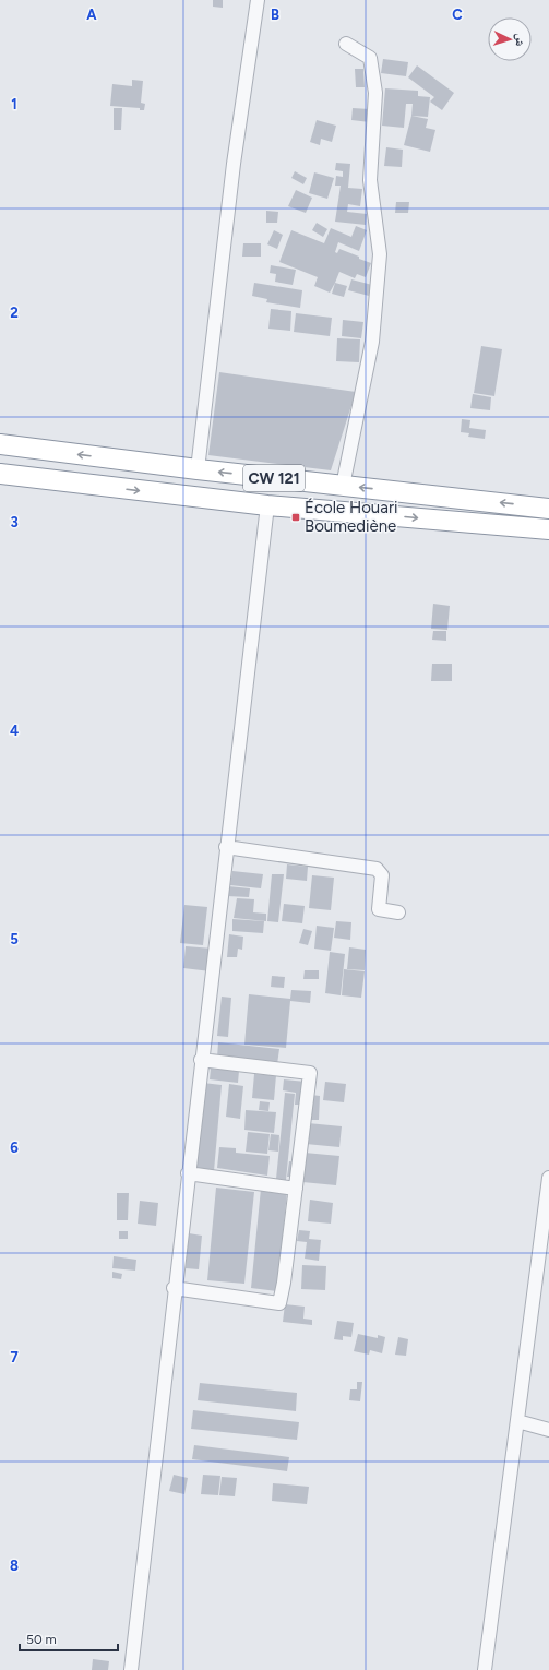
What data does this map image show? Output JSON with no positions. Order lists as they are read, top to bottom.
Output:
{
  "streets": {
    "highway": ["CW 121"]
  },
  "places": {
    "transit": ["École Houari Boumediène"]
  },
  "scale_bar": "50 m",
  "north": "right",
  "grid": {
    "columns": ["A", "B", "C"],
    "rows": [
      "1",
      "2",
      "3",
      "4",
      "5",
      "6",
      "7",
      "8"
    ]
  }
}
